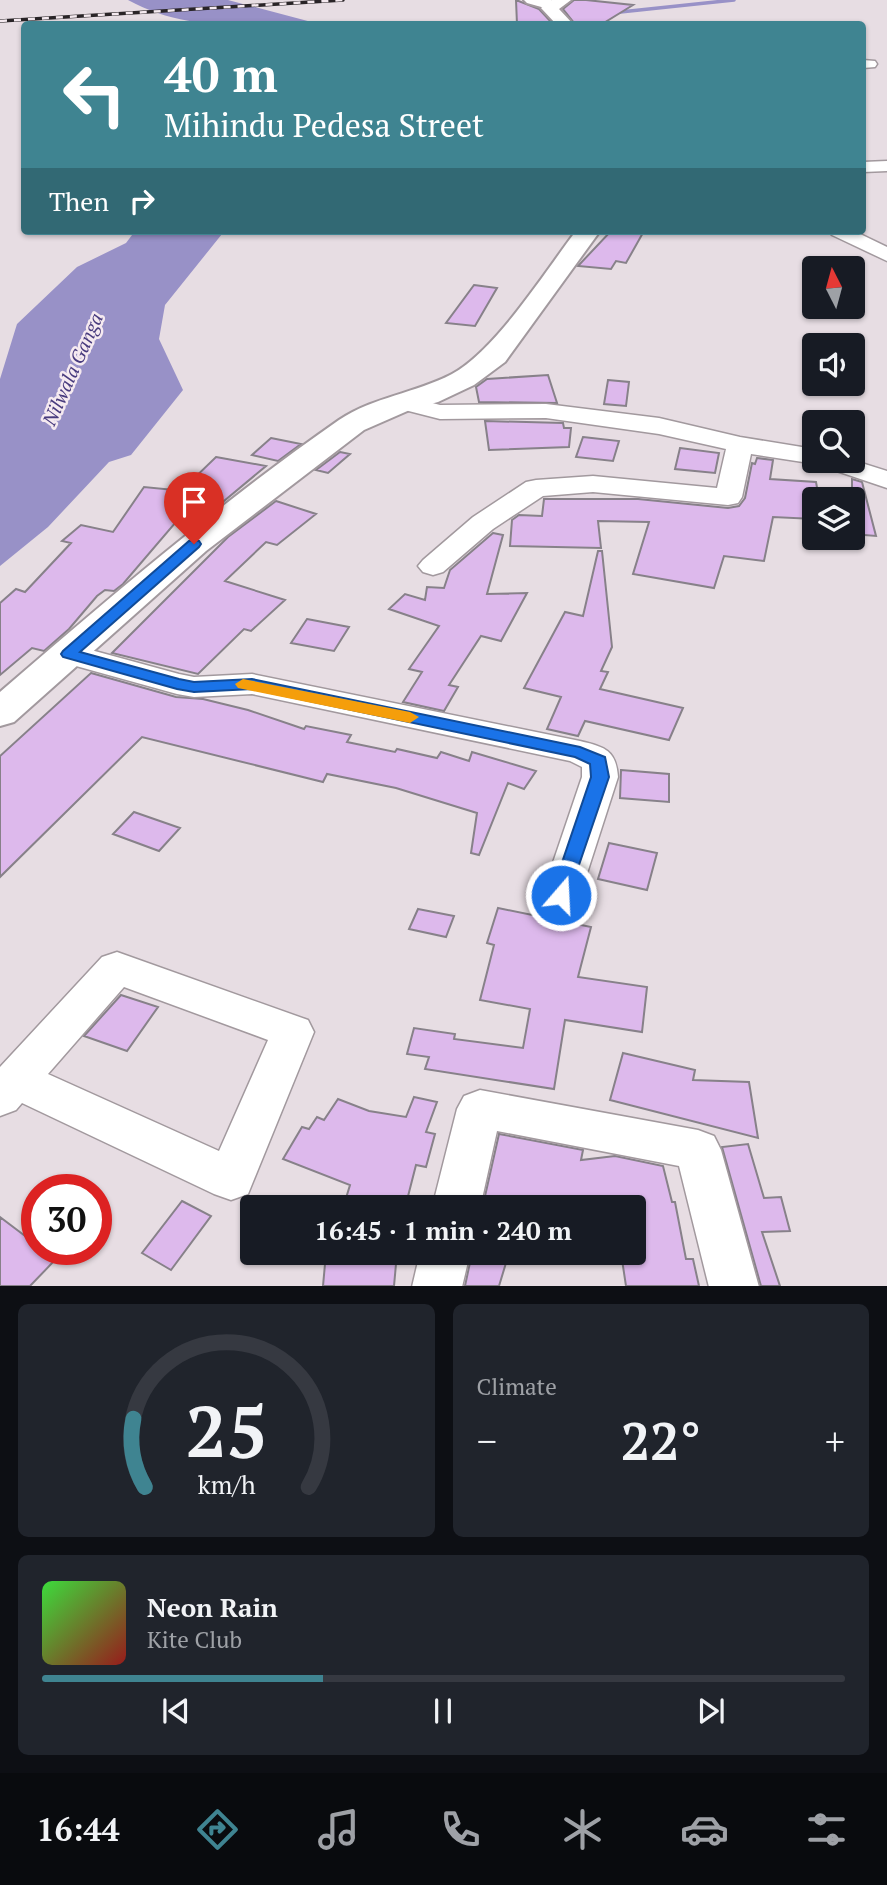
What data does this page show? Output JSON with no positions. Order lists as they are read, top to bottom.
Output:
{
  "water": ["Nilwala Ganga"],
  "north": "top",
  "page": {
    "turn": ["40 m", "Mihindu Pedesa Street"],
    "then": "Then",
    "limit": "30",
    "trip": "16:45 · 1 min · 240 m",
    "tile": "Climate",
    "heat": ["−", "22°", "+"],
    "song": ["Neon Rain", "Kite Club"],
    "tabs": "16:44",
    "gauge": ["25", "km/h"]
  }
}
